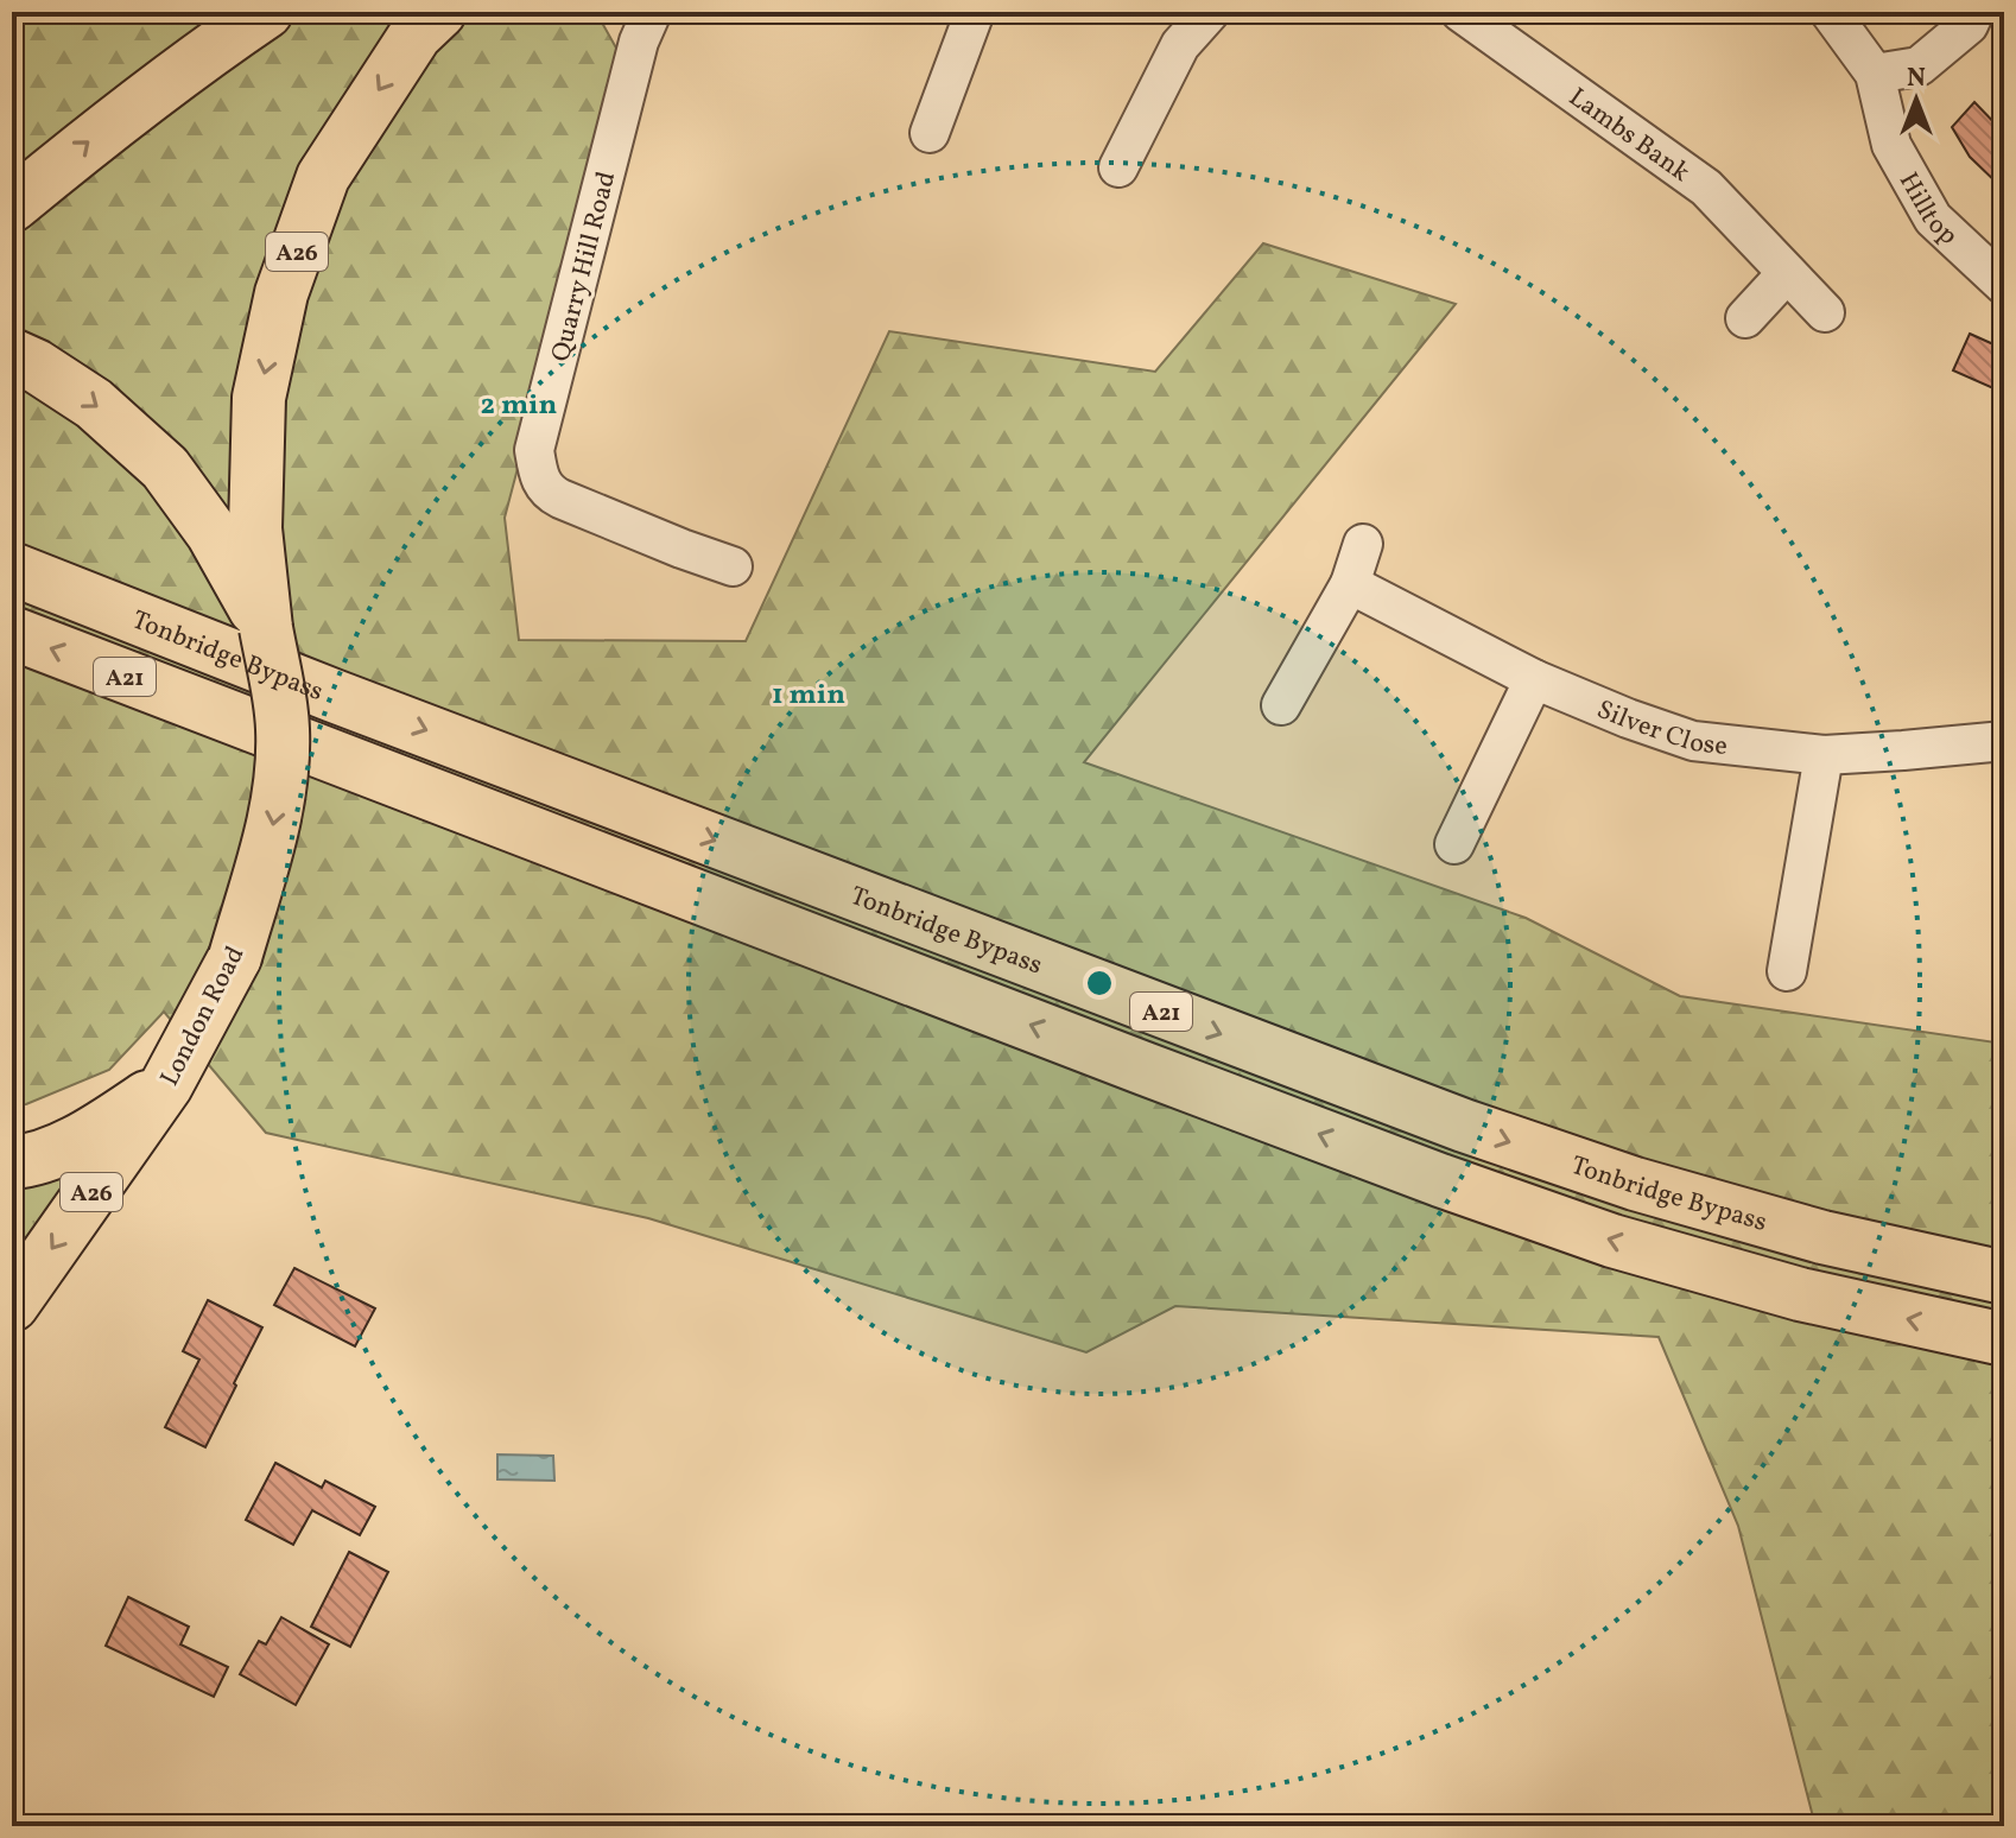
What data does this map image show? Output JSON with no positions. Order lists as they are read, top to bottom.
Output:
{
  "streets": {
    "highway": [
      "A26",
      "Tonbridge Bypass",
      "A21",
      "London Road"
    ],
    "street": [
      "Lambs Bank",
      "Hilltop",
      "Quarry Hill Road",
      "Silver Close"
    ]
  },
  "crossings": [
    ["A26", "London Road"]
  ],
  "north": "top",
  "rings": ["2 min", "1 min"]
}
